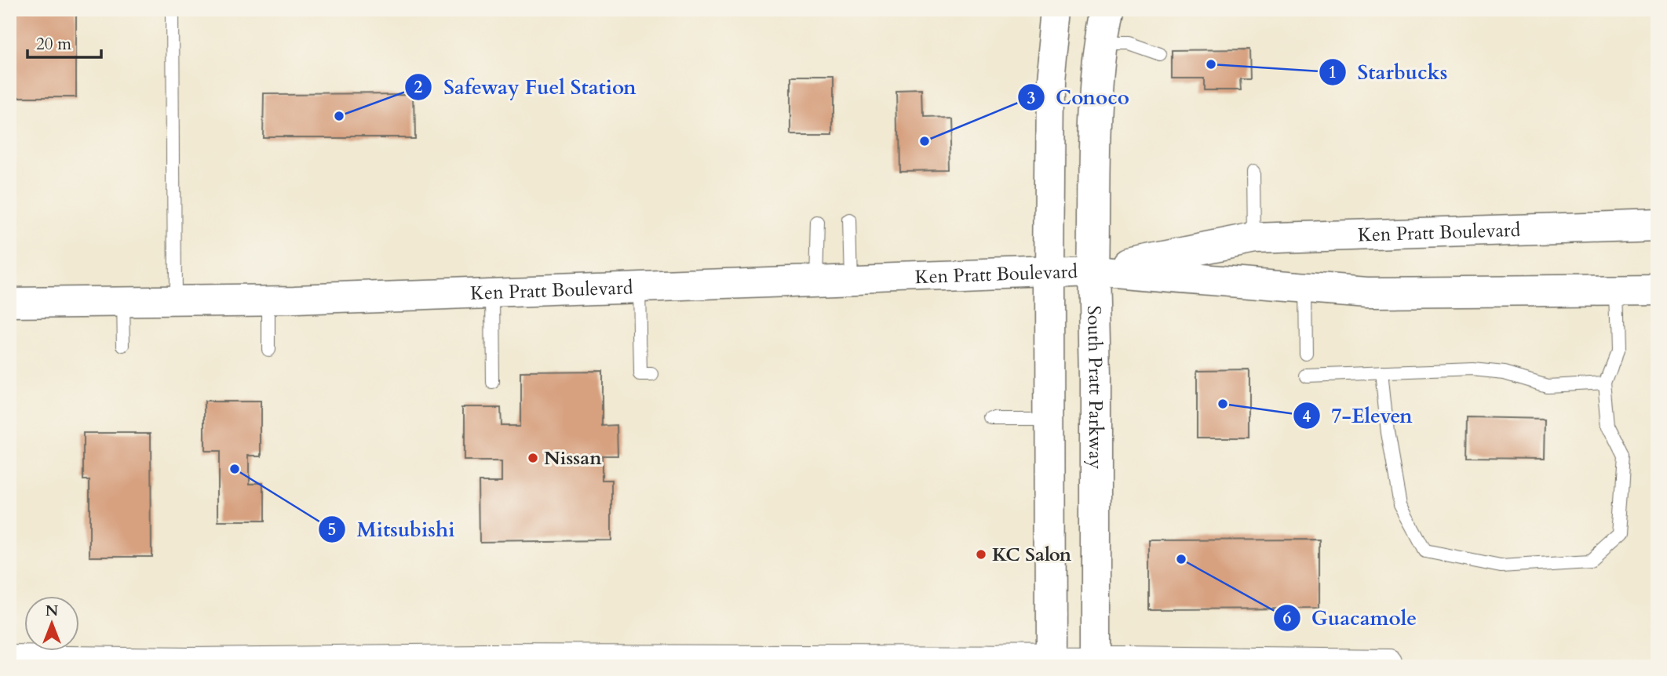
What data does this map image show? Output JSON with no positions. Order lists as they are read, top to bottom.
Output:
{
  "streets": {
    "main road": ["Ken Pratt Boulevard", "South Pratt Parkway"]
  },
  "crossings": [
    ["Ken Pratt Boulevard", "South Pratt Parkway"]
  ],
  "places": [
    "Starbucks",
    "Safeway Fuel Station",
    "Conoco",
    "7-Eleven",
    "Nissan",
    "Mitsubishi",
    "KC Salon",
    "Guacamole"
  ],
  "scale_bar": "20 m",
  "north": "top"
}
